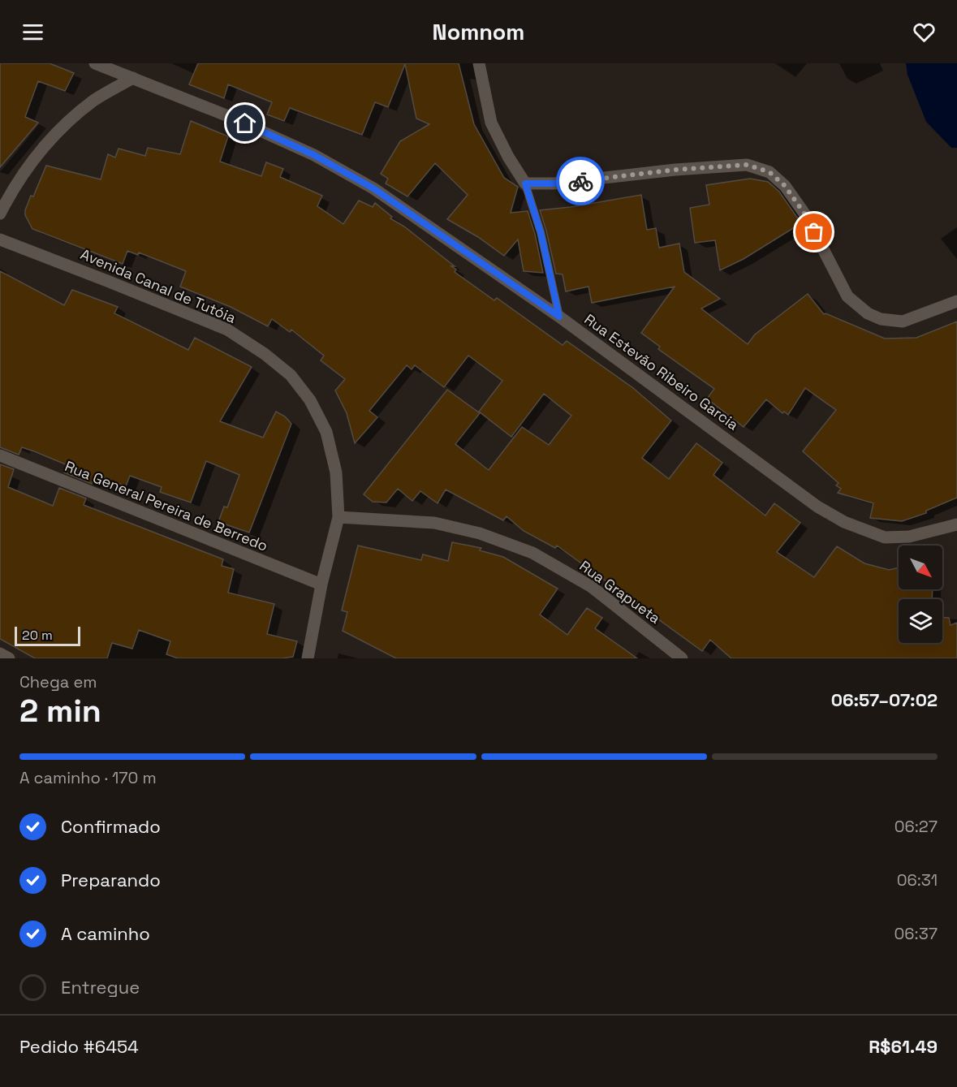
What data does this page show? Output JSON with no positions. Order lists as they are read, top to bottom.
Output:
{
  "streets": {
    "street": [
      "Avenida Canal de Tutóia",
      "Rua Estevão Ribeiro Garcia",
      "Rua General Pereira de Berredo",
      "Rua Grapueta"
    ]
  },
  "crossings": [
    ["Avenida Canal de Tutóia", "Rua General Pereira de Berredo"],
    ["Avenida Canal de Tutóia", "Rua Grapueta"]
  ],
  "scale_bar": "20 m",
  "north": "bottom right",
  "page": {
    "header": "Nomnom",
    "scale": "20 m",
    "heading": ["2 min", "Chega em", "06:57–07:02"],
    "panel": ["Pedido #6454", "R$61.49"],
    "bar": "A caminho · 170 m",
    "list": [
      ["Confirmado", "06:27"],
      ["Preparando", "06:31"],
      ["A caminho", "06:37"],
      "Entregue"
    ]
  }
}
